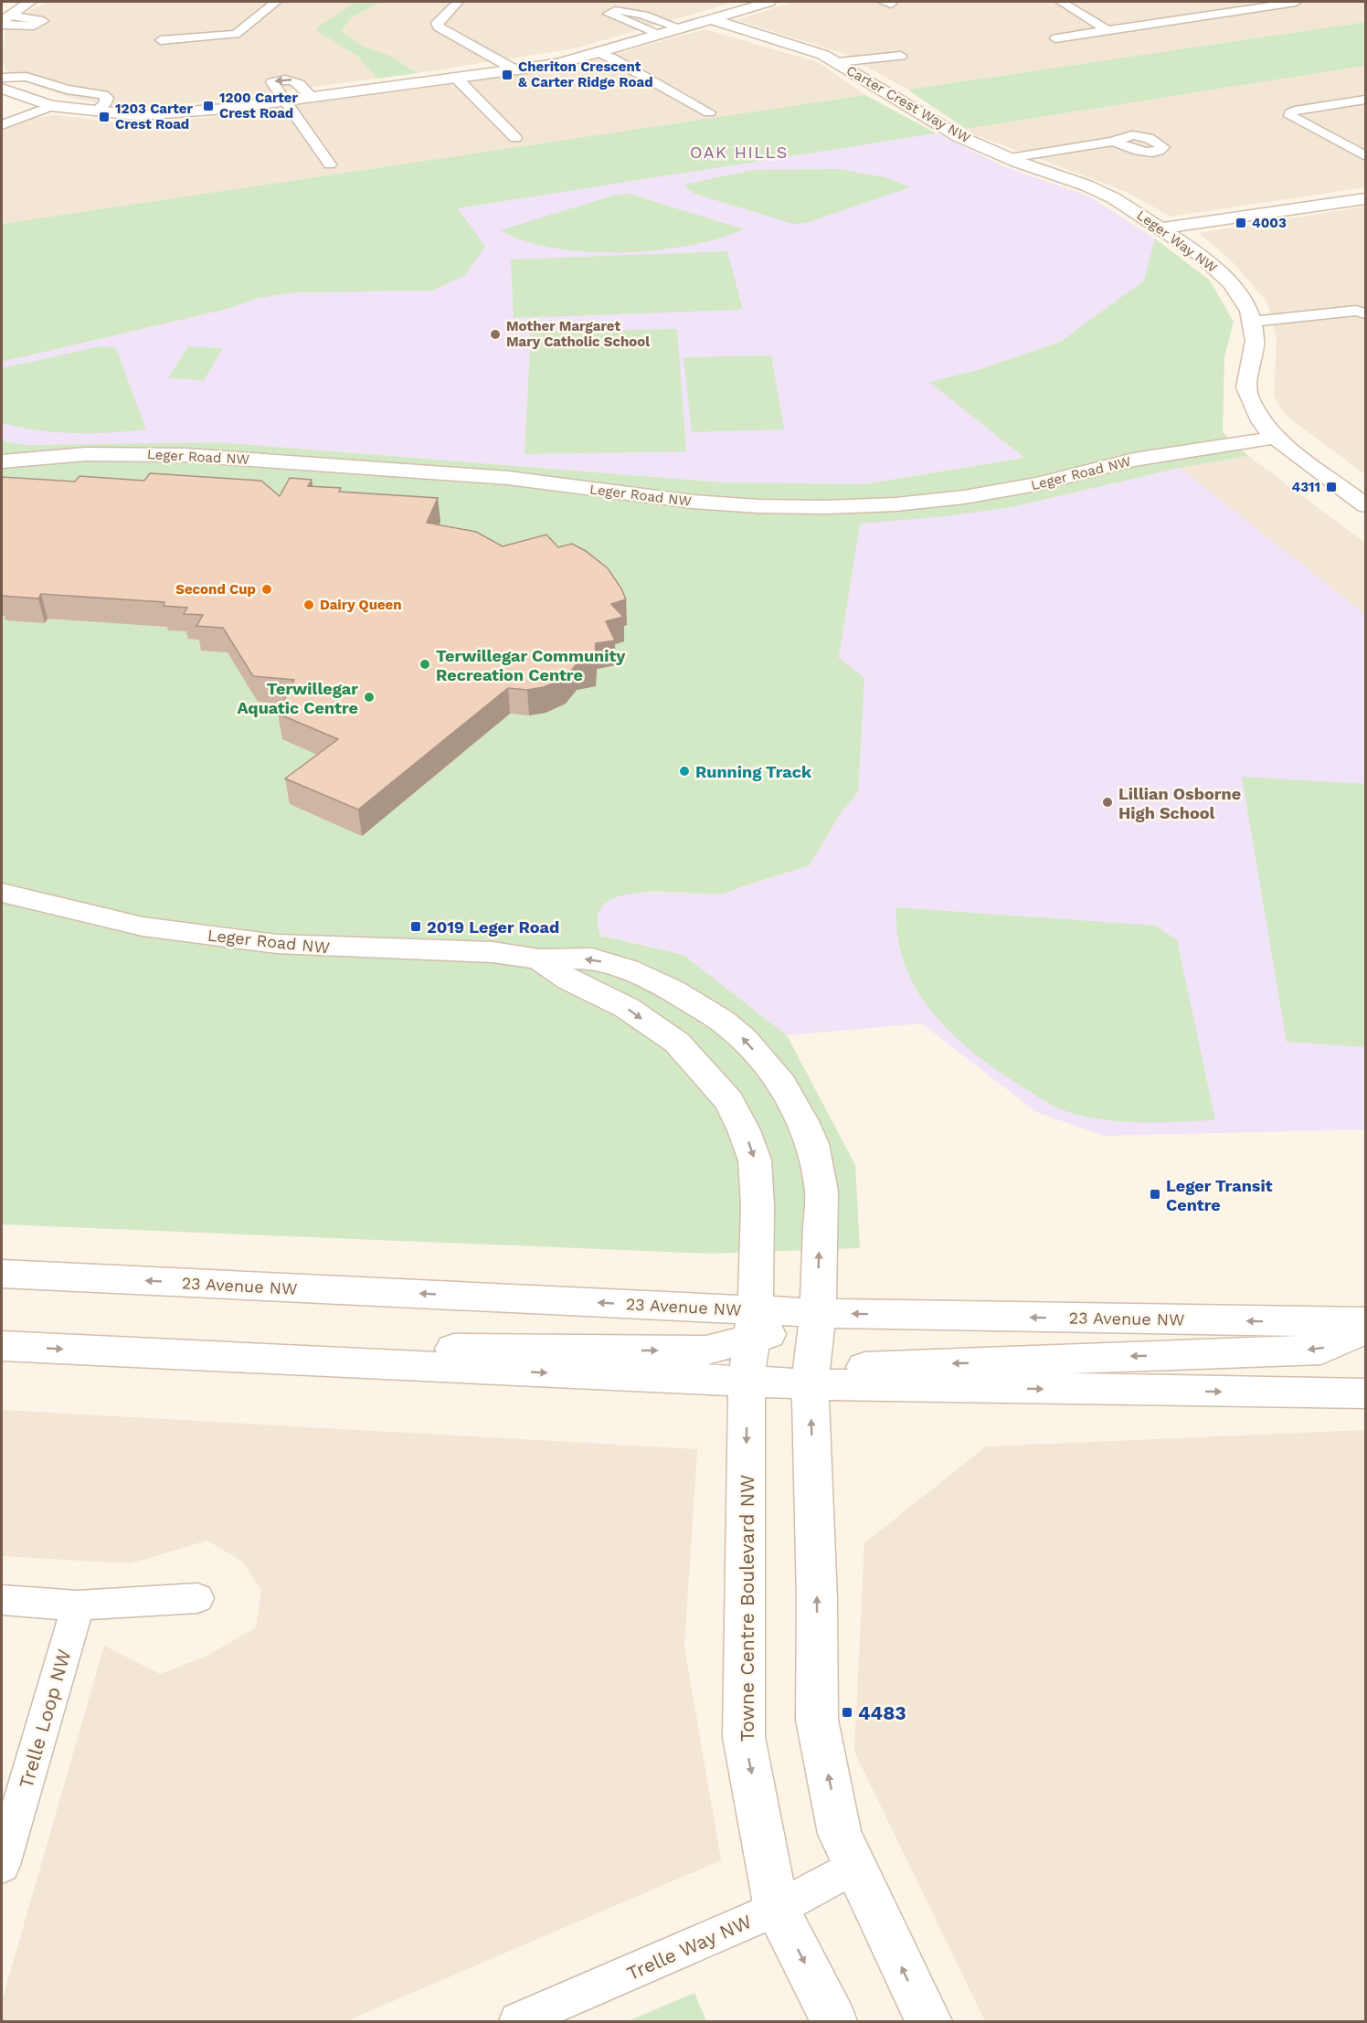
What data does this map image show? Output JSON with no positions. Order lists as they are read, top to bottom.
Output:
{
  "streets": {
    "street": [
      "Carter Crest Way NW",
      "Leger Way NW",
      "Leger Road NW",
      "23 Avenue NW",
      "Towne Centre Boulevard NW",
      "Trelle Loop NW",
      "Trelle Way NW"
    ]
  },
  "crossings": [
    ["Carter Crest Way NW", "Leger Way NW"],
    ["Leger Way NW", "Leger Road NW"],
    ["Leger Road NW", "23 Avenue NW"],
    ["Leger Road NW", "Towne Centre Boulevard NW"],
    ["23 Avenue NW", "Towne Centre Boulevard NW"],
    ["Towne Centre Boulevard NW", "Trelle Way NW"]
  ],
  "districts": ["OAK HILLS"],
  "places": {
    "transit": [
      "Cheriton Crescent & Carter Ridge Road",
      "1200 Carter Crest Road",
      "1203 Carter Crest Road",
      "4003",
      "4311",
      "2019 Leger Road",
      "Leger Transit Centre",
      "4483"
    ],
    "other": [
      "Mother Margaret Mary Catholic School",
      "Second Cup",
      "Dairy Queen",
      "Terwillegar Community Recreation Centre",
      "Terwillegar Aquatic Centre",
      "Running Track",
      "Lillian Osborne High School"
    ]
  }
}
